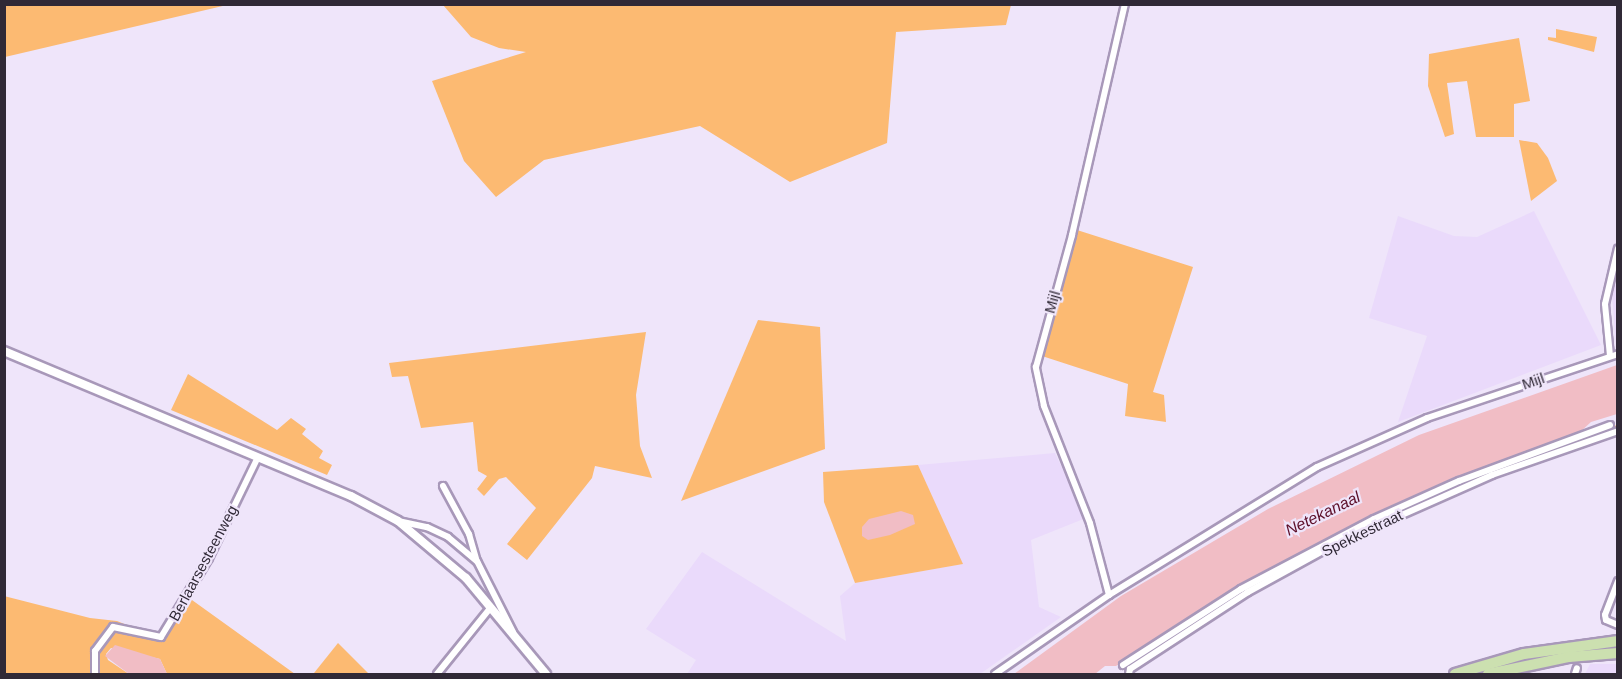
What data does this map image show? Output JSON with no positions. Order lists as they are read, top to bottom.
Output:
{
  "streets": {
    "street": ["Mijl", "Spekkestraat", "Berlaarsesteenweg"]
  },
  "water": ["Netekanaal"]
}
